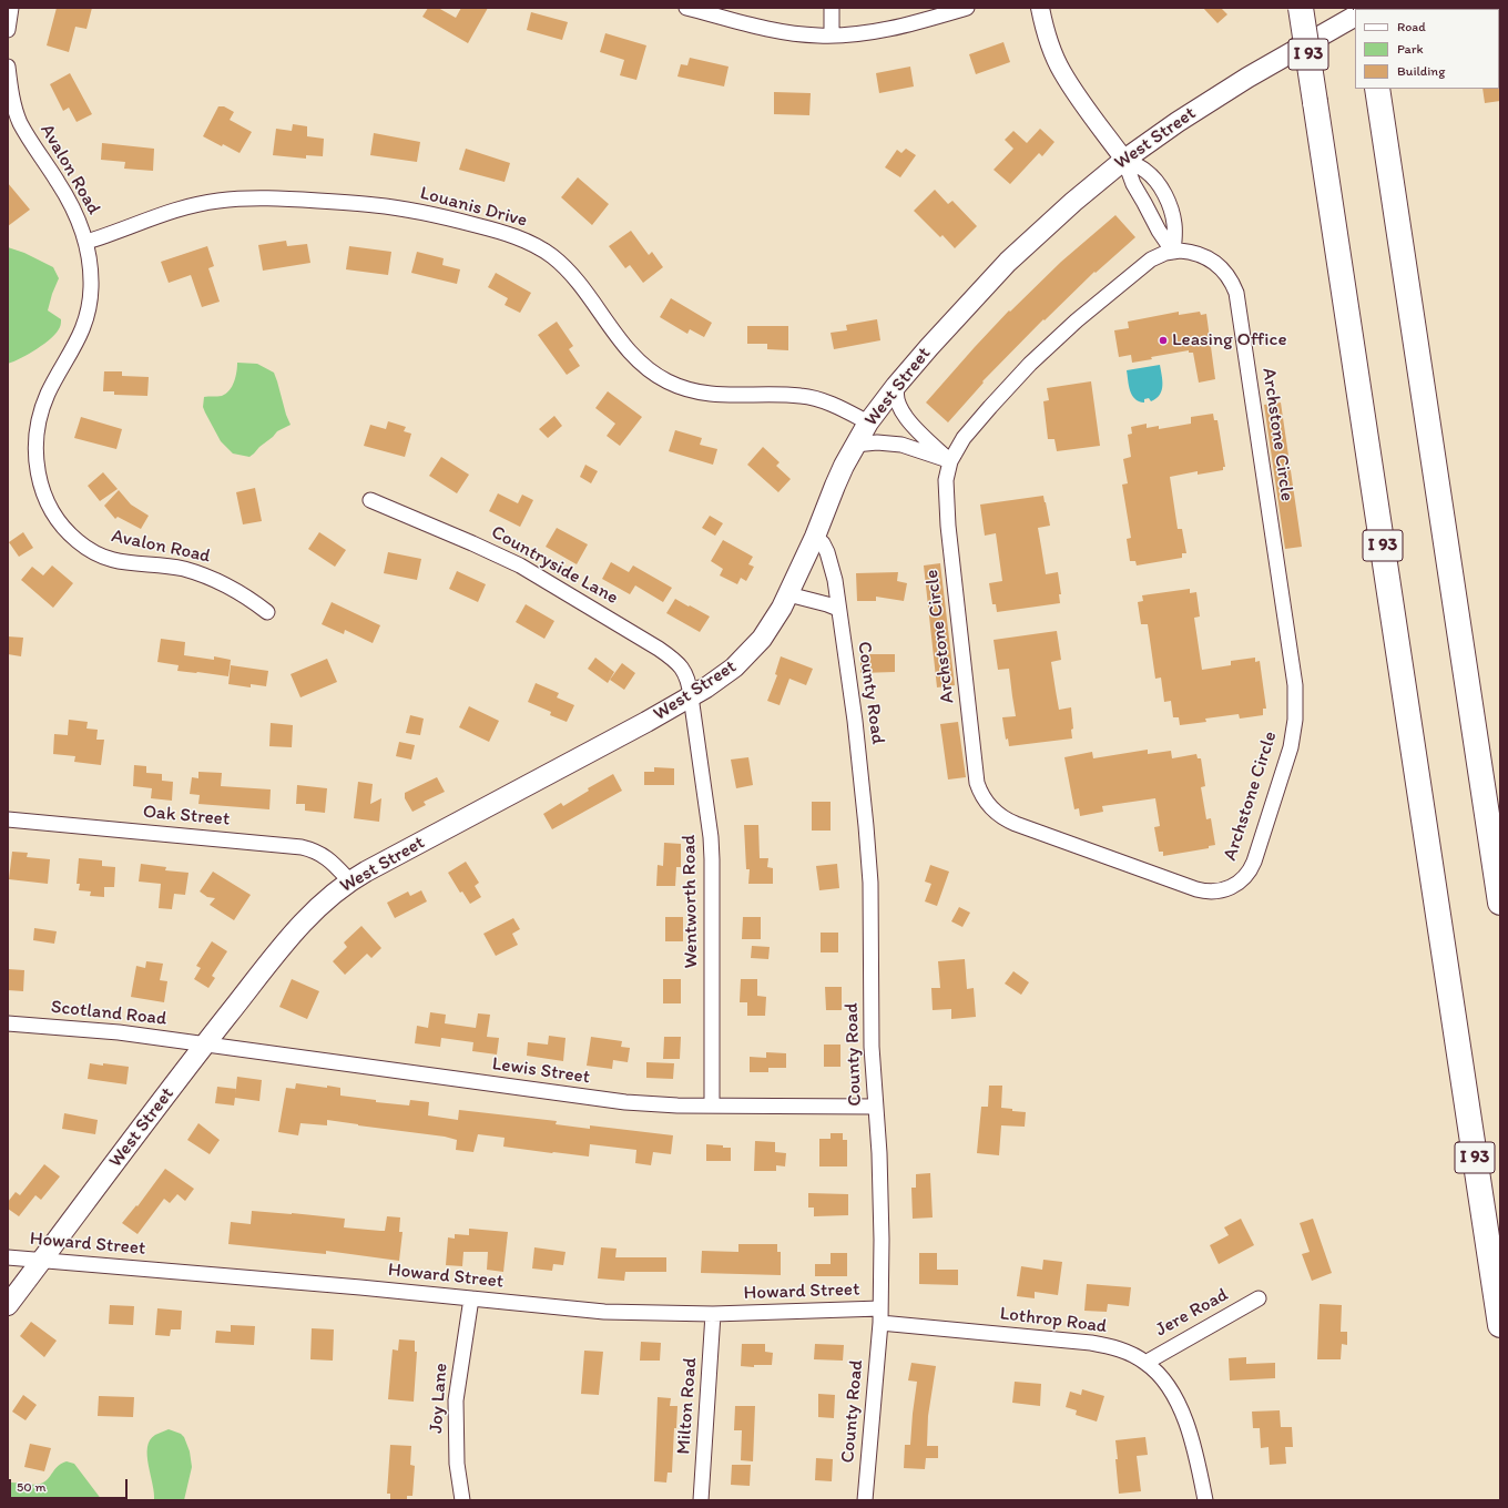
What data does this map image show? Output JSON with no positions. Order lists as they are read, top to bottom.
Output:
{
  "streets": {
    "highway": ["I 93"],
    "main road": ["West Street"],
    "street": [
      "Avalon Road",
      "Louanis Drive",
      "Archstone Circle",
      "Countryside Lane",
      "County Road",
      "Oak Street",
      "Wentworth Road",
      "Scotland Road",
      "Lewis Street",
      "Howard Street",
      "Jere Road",
      "Lothrop Road",
      "Joy Lane",
      "Milton Road"
    ]
  },
  "crossings": [
    ["West Street", "Louanis Drive"],
    ["West Street", "Countryside Lane"],
    ["West Street", "County Road"],
    ["West Street", "Oak Street"],
    ["West Street", "Wentworth Road"],
    ["West Street", "Scotland Road"],
    ["West Street", "Lewis Street"],
    ["West Street", "Howard Street"],
    ["Avalon Road", "Louanis Drive"],
    ["Countryside Lane", "Wentworth Road"],
    ["County Road", "Lewis Street"],
    ["County Road", "Howard Street"],
    ["County Road", "Lothrop Road"],
    ["Wentworth Road", "Lewis Street"],
    ["Scotland Road", "Lewis Street"],
    ["Howard Street", "Lothrop Road"],
    ["Howard Street", "Joy Lane"],
    ["Howard Street", "Milton Road"],
    ["Jere Road", "Lothrop Road"]
  ],
  "places": ["Leasing Office"],
  "legend": ["Road", "Park", "Building"],
  "scale_bar": "50 m"
}
